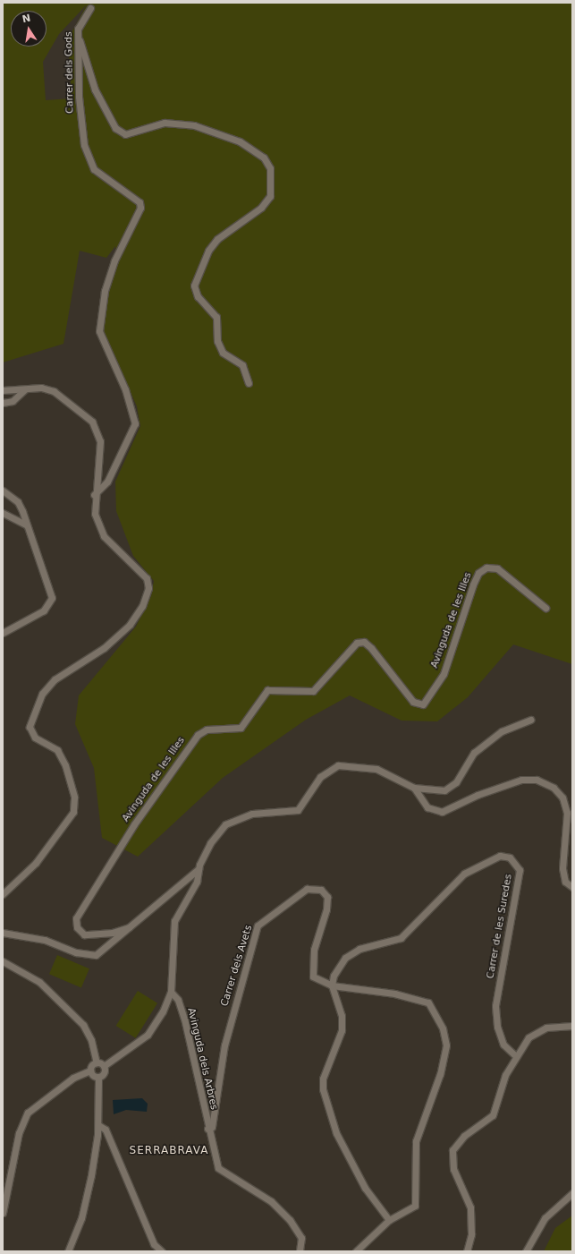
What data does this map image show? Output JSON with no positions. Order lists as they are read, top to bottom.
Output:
{
  "streets": {
    "street": [
      "Carrer dels Gods",
      "Avinguda de les Illes",
      "Carrer de les Suredes",
      "Carrer dels Avets",
      "Avinguda dels Arbres"
    ]
  },
  "crossings": [
    ["Carrer de les Suredes", "Carrer dels Avets"],
    ["Carrer dels Avets", "Avinguda dels Arbres"]
  ],
  "districts": ["SERRABRAVA"],
  "north": "top"
}
